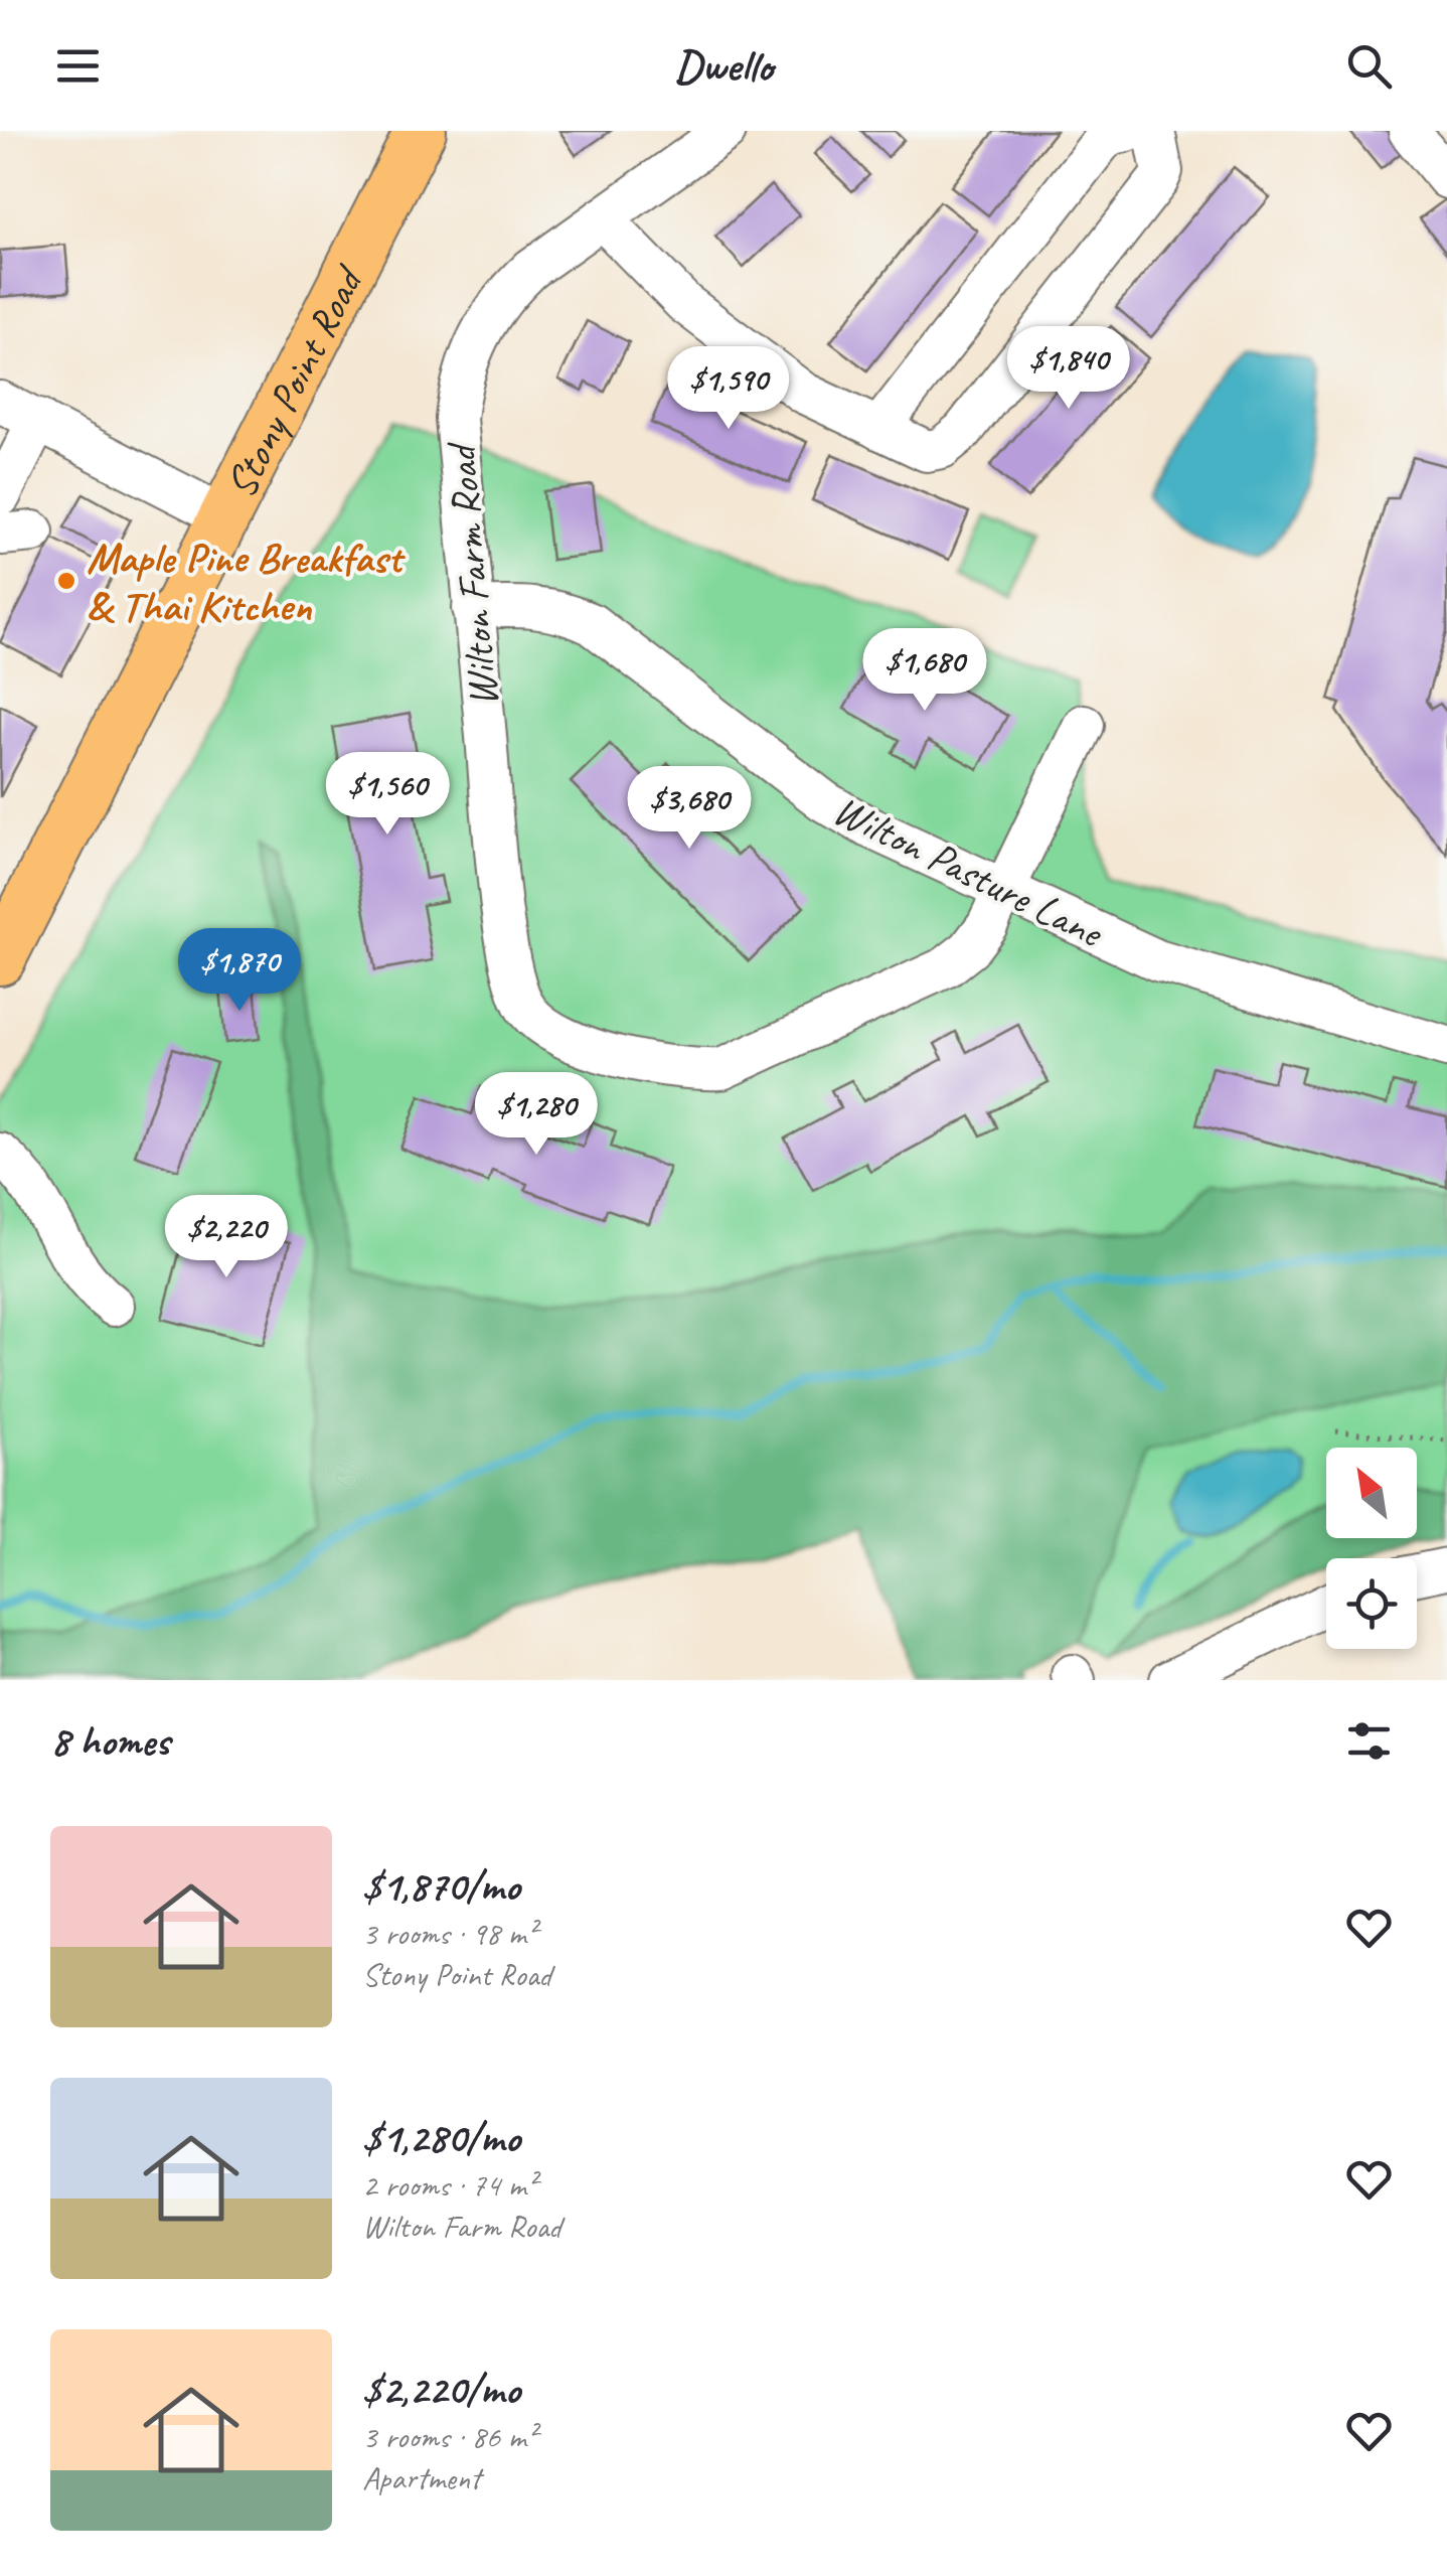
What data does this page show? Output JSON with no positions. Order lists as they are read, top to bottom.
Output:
{
  "streets": {
    "main road": ["Stony Point Road"],
    "street": ["Wilton Farm Road", "Wilton Pasture Lane"]
  },
  "crossings": [
    ["Wilton Farm Road", "Wilton Pasture Lane"]
  ],
  "places": ["Maple Pine Breakfast & Thai Kitchen"],
  "north": "top left",
  "page": {
    "header": "Dwello",
    "price": [
      "$1,840",
      "$1,590",
      "$1,680",
      "$1,560",
      "$3,680",
      "$1,870",
      "$1,280",
      "$2,220"
    ],
    "heading": "8 homes",
    "list": [
      {
        "name": "$1,870/mo",
        "note": "3 rooms · 98 m² · Stony Point Road"
      },
      {
        "name": "$1,280/mo",
        "note": "2 rooms · 74 m² · Wilton Farm Road"
      },
      {
        "name": "$2,220/mo",
        "note": "3 rooms · 86 m² · Apartment"
      }
    ]
  }
}
